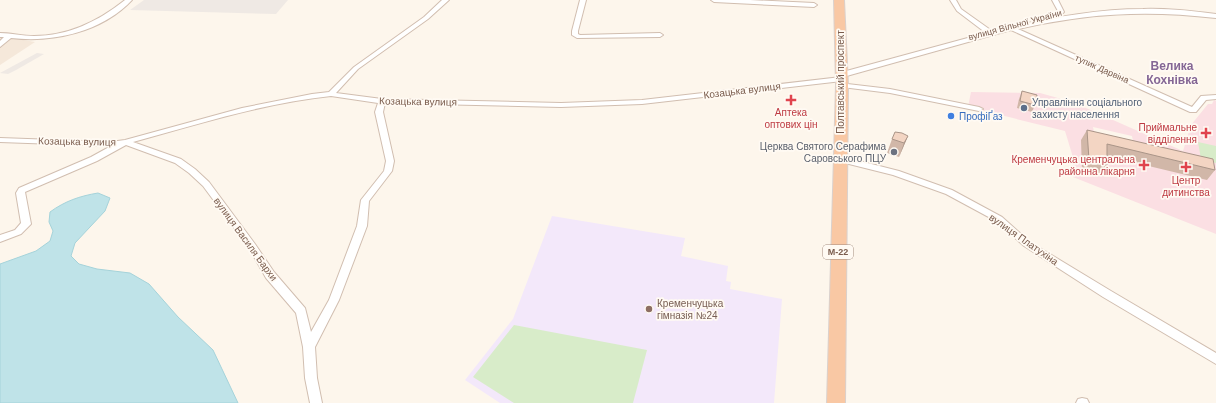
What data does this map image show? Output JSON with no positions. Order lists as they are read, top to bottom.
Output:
{
  "streets": {
    "highway": ["Полтавський проспект", "М-22"],
    "street": [
      "вулиця Вільної України",
      "тупик Дарвіна",
      "Козацька вулиця",
      "вулиця Василя Бархи",
      "вулиця Платухіна"
    ]
  },
  "crossings": [
    ["вулиця Вільної України", "тупик Дарвіна"],
    ["вулиця Вільної України", "Полтавський проспект"],
    ["вулиця Вільної України", "Козацька вулиця"],
    ["Полтавський проспект", "Козацька вулиця"],
    ["Полтавський проспект", "вулиця Платухіна"],
    ["Козацька вулиця", "вулиця Василя Бархи"]
  ],
  "districts": ["Велика Кохнівка"],
  "places": {
    "health": [
      "Аптека оптових цін",
      "Приймальне відділення",
      "Кременчуцька центральна районна лікарня",
      "Центр дитинства"
    ],
    "other": [
      "Управління соціального захисту населення",
      "ПрофіҐаз",
      "Церква Святого Серафима Саровського ПЦУ",
      "Кременчуцька гімназія №24"
    ]
  }
}
